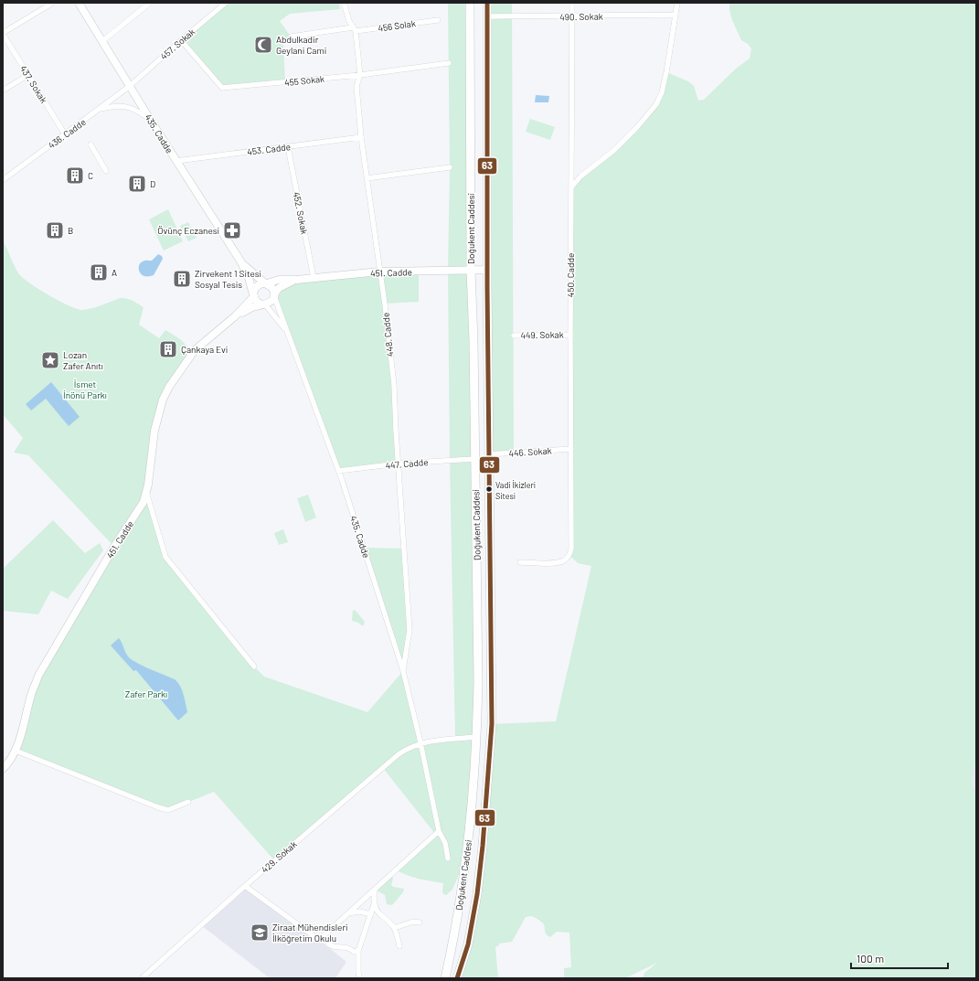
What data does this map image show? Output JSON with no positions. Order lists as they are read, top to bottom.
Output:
{
  "streets": {
    "main road": ["Doğukent Caddesi"],
    "street": [
      "490. Sokak",
      "456 Solak",
      "457. Sokak",
      "455 Sokak",
      "437. Sokak",
      "436. Cadde",
      "435. Cadde",
      "453. Cadde",
      "452. Sokak",
      "451. Cadde",
      "450. Cadde",
      "448. Cadde",
      "449. Sokak",
      "446. Sokak",
      "447. Cadde",
      "429. Sokak"
    ]
  },
  "crossings": [
    ["490. Sokak", "Doğukent Caddesi"],
    ["490. Sokak", "450. Cadde"],
    ["456 Solak", "448. Cadde"],
    ["457. Sokak", "455 Sokak"],
    ["457. Sokak", "436. Cadde"],
    ["457. Sokak", "435. Cadde"],
    ["455 Sokak", "448. Cadde"],
    ["437. Sokak", "436. Cadde"],
    ["436. Cadde", "435. Cadde"],
    ["435. Cadde", "453. Cadde"],
    ["435. Cadde", "451. Cadde"],
    ["435. Cadde", "448. Cadde"],
    ["435. Cadde", "447. Cadde"],
    ["435. Cadde", "429. Sokak"],
    ["453. Cadde", "452. Sokak"],
    ["453. Cadde", "448. Cadde"],
    ["452. Sokak", "451. Cadde"],
    ["Doğukent Caddesi", "451. Cadde"],
    ["Doğukent Caddesi", "446. Sokak"],
    ["Doğukent Caddesi", "447. Cadde"],
    ["Doğukent Caddesi", "429. Sokak"],
    ["451. Cadde", "448. Cadde"],
    ["450. Cadde", "449. Sokak"],
    ["450. Cadde", "446. Sokak"],
    ["448. Cadde", "447. Cadde"]
  ],
  "parks": ["İsmet İnönü Parkı", "Zafer Parkı"],
  "places": {
    "mosque": ["Abdulkadir Geylani Cami"],
    "building": [
      "C",
      "D",
      "B",
      "A",
      "Zirvekent 1 Sitesi Sosyal Tesis",
      "Çankaya Evi"
    ],
    "pharmacy": ["Övünç Eczanesi"],
    "place": ["Lozan Zafer Anıtı"],
    "other": ["Vadi İkizleri Sitesi"],
    "school or university": ["Ziraat Mühendisleri İlköğretim Okulu"]
  },
  "lines": ["transit line 63"],
  "scale_bar": "100 m"
}
